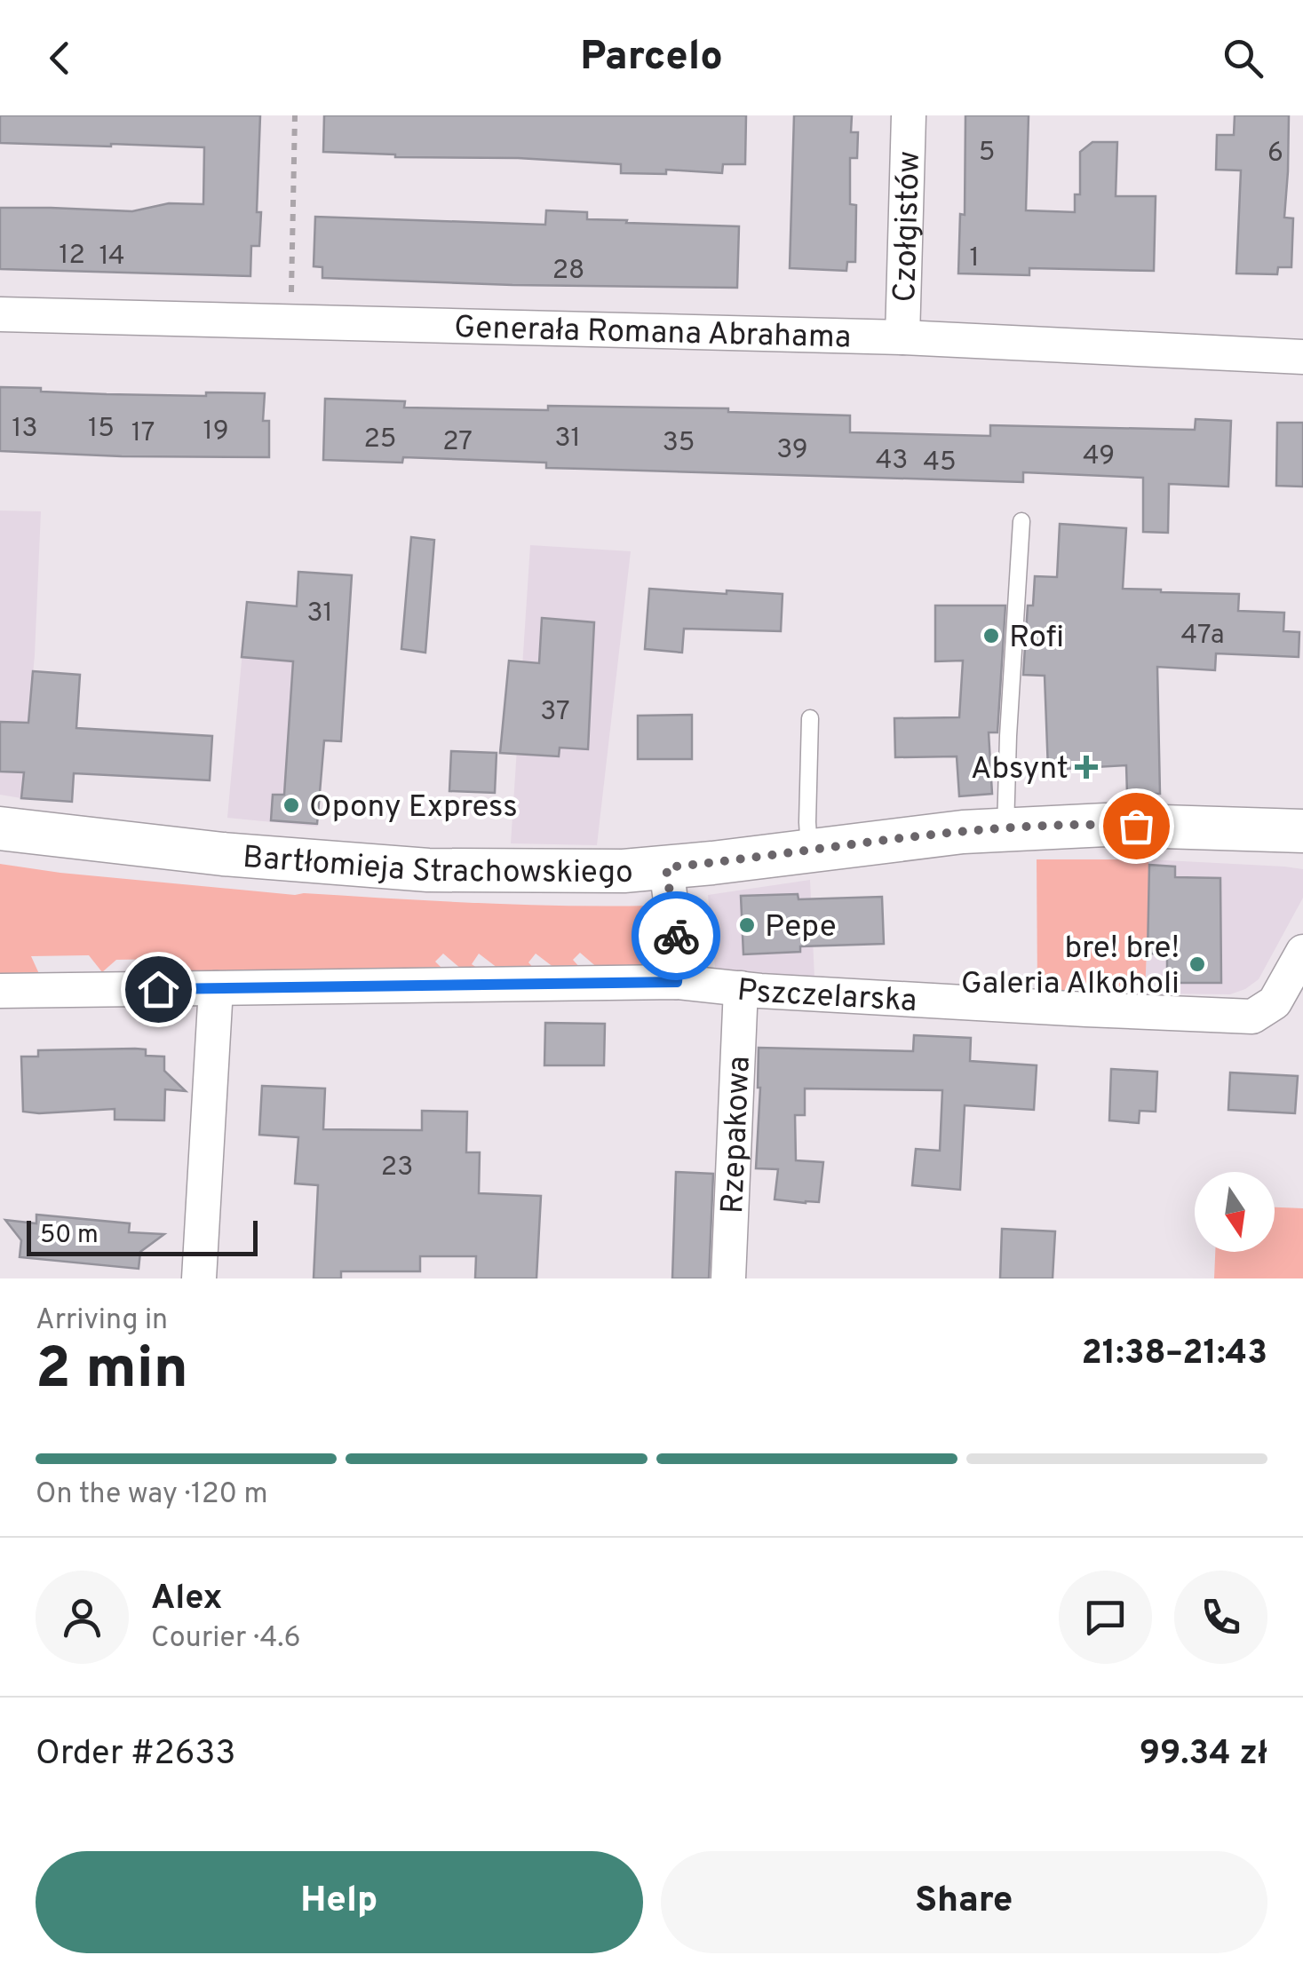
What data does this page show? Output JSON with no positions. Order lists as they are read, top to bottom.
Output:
{
  "streets": {
    "street": [
      "Czołgistów",
      "Generała Romana Abrahama",
      "Bartłomieja Strachowskiego",
      "Pszczelarska",
      "Rzepakowa"
    ]
  },
  "crossings": [
    ["Czołgistów", "Generała Romana Abrahama"],
    ["Pszczelarska", "Rzepakowa"]
  ],
  "places": {
    "other": [
      "Rofi",
      "Opony Express",
      "Pepe",
      "bre! bre! Galeria Alkoholi"
    ],
    "health": ["Absynt"]
  },
  "house_numbers": [
    "5",
    "6",
    "12",
    "14",
    "1",
    "28",
    "13",
    "15",
    "19",
    "17",
    "31",
    "25",
    "27",
    "35",
    "39",
    "49",
    "43",
    "45",
    "31",
    "47a",
    "37",
    "23"
  ],
  "scale_bar": "50 m",
  "north": "bottom",
  "page": {
    "header": "Parcelo",
    "scale": "50 m",
    "heading": ["2 min", "Arriving in", "21:38–21:43"],
    "panel": [
      "Alex",
      "Courier · 4.6",
      "Order #2633",
      "99.34 zł"
    ],
    "bar": "On the way · 120 m",
    "buttons": ["Help", "Share"]
  }
}
